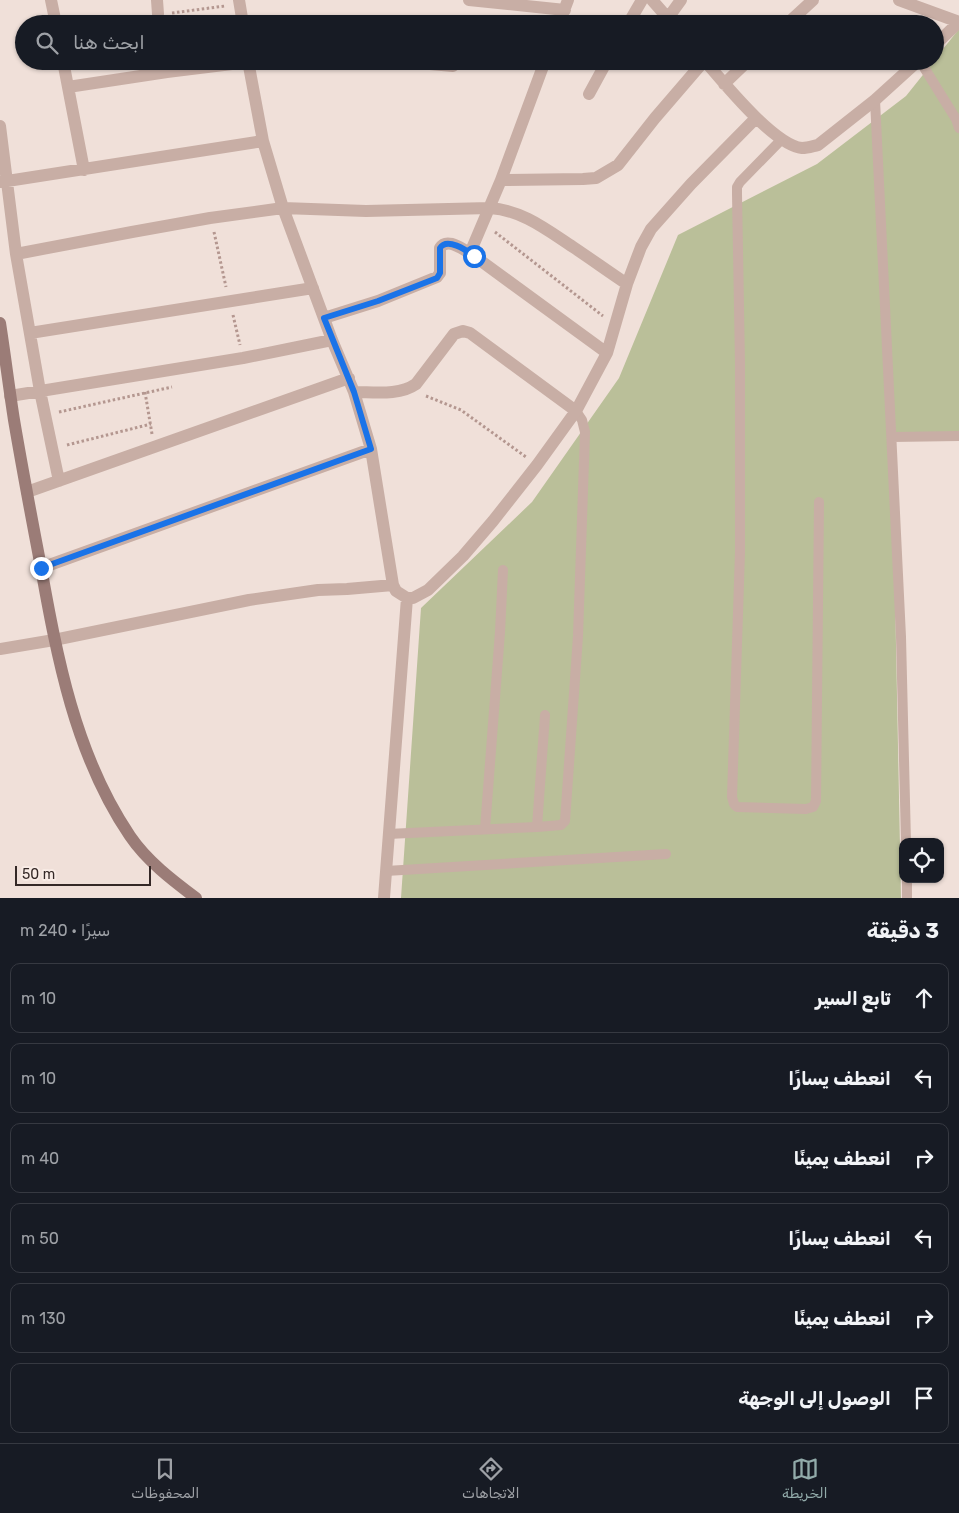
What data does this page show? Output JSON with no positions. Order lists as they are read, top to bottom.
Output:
{
  "scale_bar": "50 m",
  "page": {
    "search": "ابحث هنا",
    "scale": "50 m",
    "heading": ["3 دقيقة", "سيرًا · 240 m"],
    "list": [
      ["تابع السير", "10 m"],
      ["انعطف يسارًا", "10 m"],
      ["انعطف يمينًا", "40 m"],
      ["انعطف يسارًا", "50 m"],
      ["انعطف يمينًا", "130 m"],
      "الوصول إلى الوجهة"
    ],
    "nav": ["الخريطة", "الاتجاهات", "المحفوظات"]
  }
}
